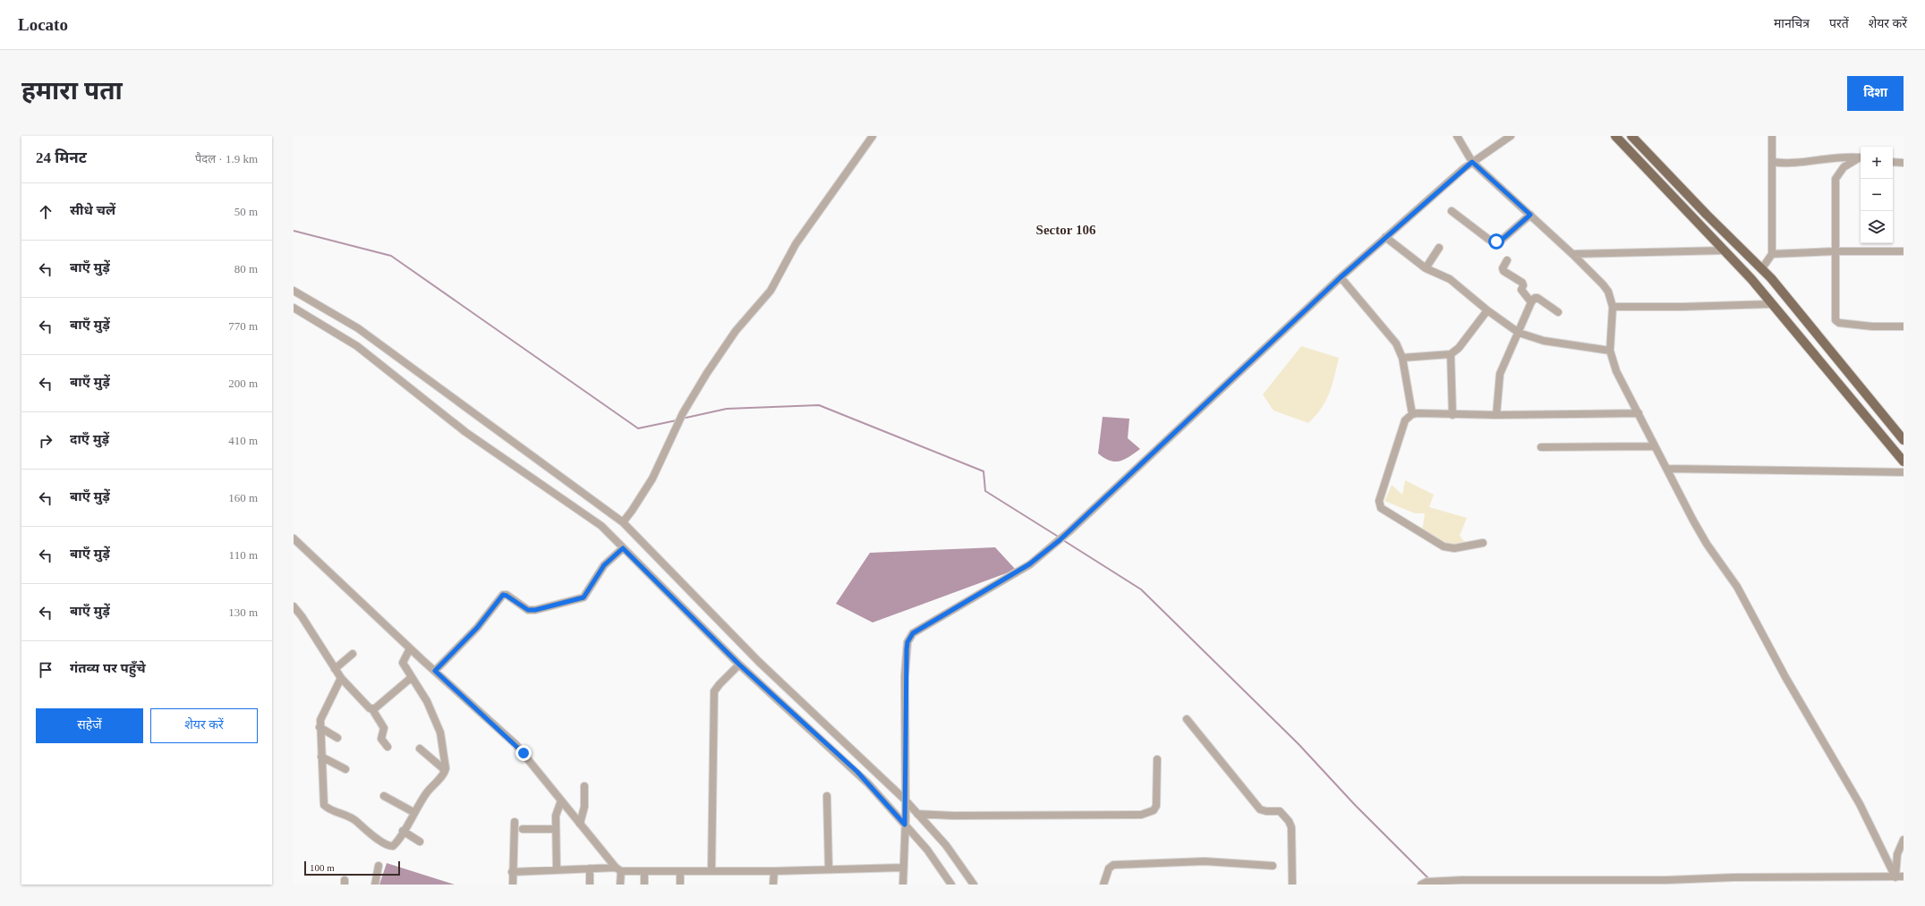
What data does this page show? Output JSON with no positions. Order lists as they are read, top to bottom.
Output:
{
  "districts": ["Sector 106"],
  "scale_bar": "100 m",
  "page": {
    "header": "Locato",
    "nav": ["मानचित्र", "परतें", "शेयर करें"],
    "buttons": [
      "दिशा",
      ["सहेजें", "शेयर करें"]
    ],
    "title": "हमारा पता",
    "heading": ["24 मिनट", "पैदल · 1.9 km"],
    "map_buttons": ["+", "−"],
    "list": [
      ["सीधे चलें", "50 m"],
      ["बाएँ मुड़ें", "80 m"],
      ["बाएँ मुड़ें", "770 m"],
      ["बाएँ मुड़ें", "200 m"],
      ["दाएँ मुड़ें", "410 m"],
      ["बाएँ मुड़ें", "160 m"],
      ["बाएँ मुड़ें", "110 m"],
      ["बाएँ मुड़ें", "130 m"],
      "गंतव्य पर पहुँचे"
    ],
    "scale": "100 m"
  }
}
